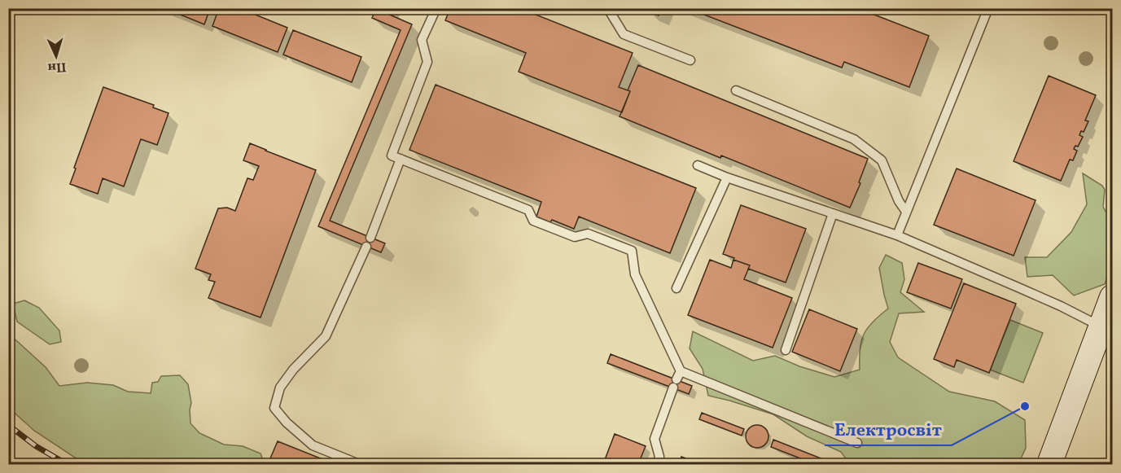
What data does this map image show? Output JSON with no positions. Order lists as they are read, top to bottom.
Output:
{
  "places": ["Електросвіт"],
  "north": "bottom"
}
